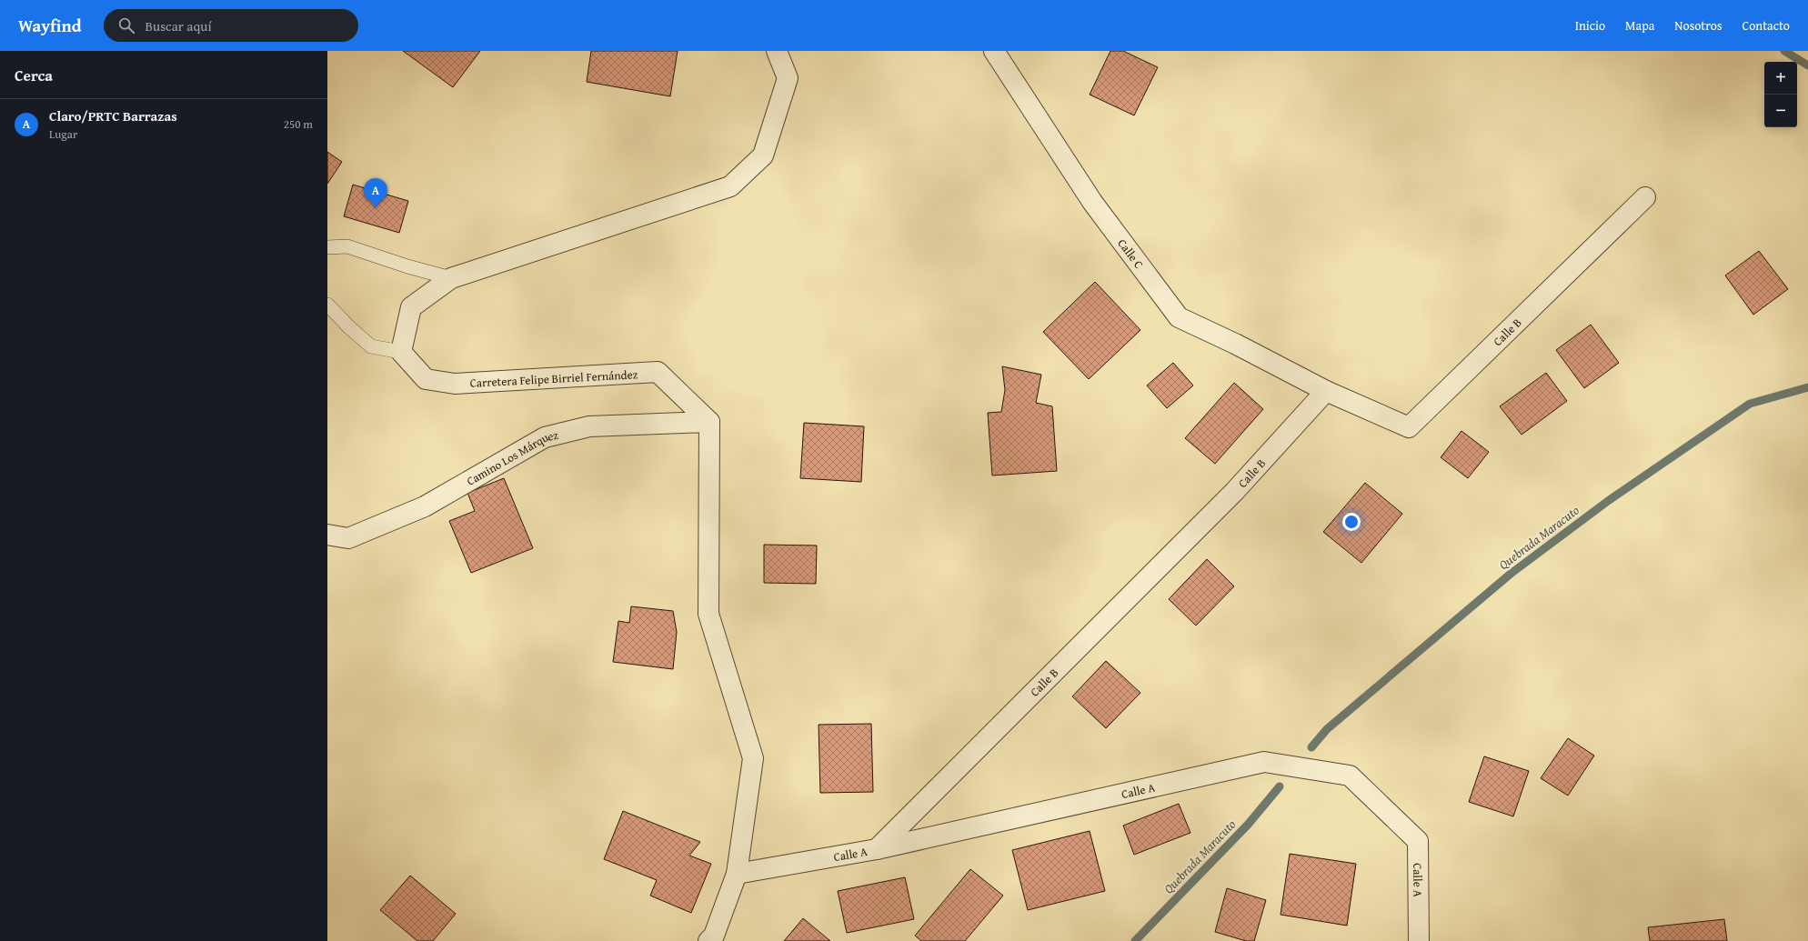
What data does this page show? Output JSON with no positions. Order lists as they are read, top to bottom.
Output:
{
  "streets": {
    "street": [
      "Calle C",
      "Calle B",
      "Carretera Felipe Birriel Fernández",
      "Camino Los Márquez",
      "Calle A"
    ]
  },
  "crossings": [
    ["Calle C", "Calle B"],
    ["Calle B", "Calle A"],
    ["Carretera Felipe Birriel Fernández", "Camino Los Márquez"]
  ],
  "water": ["Quebrada Maracuto"],
  "page": {
    "header": "Wayfind",
    "search": "Buscar aquí",
    "nav": [
      "Inicio",
      "Mapa",
      "Nosotros",
      "Contacto"
    ],
    "heading": "Cerca",
    "map_buttons": ["+", "−"],
    "list": [
      {
        "mark": "A",
        "name": "Claro/PRTC Barrazas",
        "note": "Lugar",
        "value": "250 m"
      }
    ],
    "pins": "A"
  }
}
